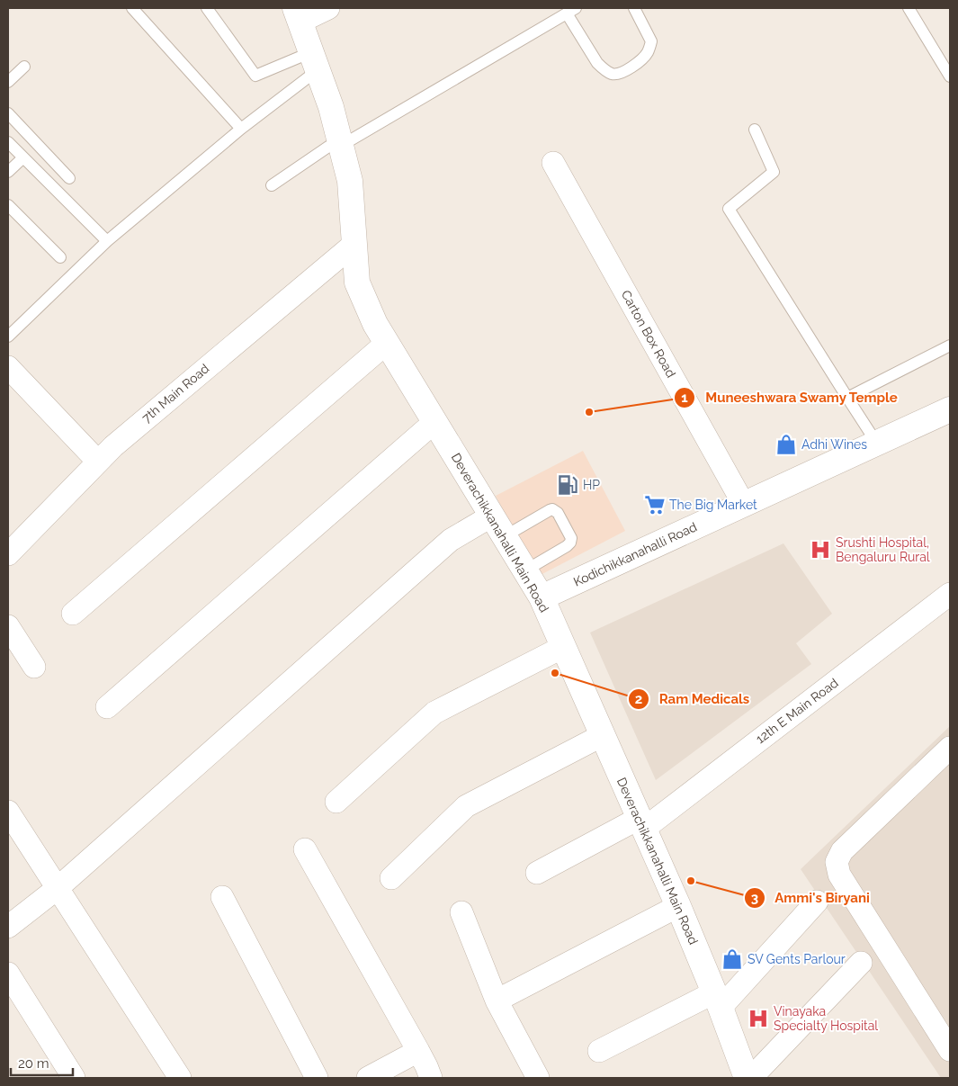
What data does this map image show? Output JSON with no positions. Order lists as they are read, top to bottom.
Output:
{
  "streets": {
    "street": [
      "Carton Box Road",
      "7th Main Road",
      "Deverachikkanahalli Main Road",
      "Kodichikkanahalli Road",
      "12th E Main Road"
    ]
  },
  "crossings": [
    ["Carton Box Road", "Kodichikkanahalli Road"],
    ["7th Main Road", "Deverachikkanahalli Main Road"],
    ["Deverachikkanahalli Main Road", "Kodichikkanahalli Road"],
    ["Deverachikkanahalli Main Road", "12th E Main Road"]
  ],
  "places": {
    "other": ["Muneeshwara Swamy Temple", "Ram Medicals", "Ammi's Biryani"],
    "shop": ["Adhi Wines", "SV Gents Parlour"],
    "fuel station": ["HP"],
    "supermarket": ["The Big Market"],
    "hospital": ["Srushti Hospital, Bengaluru Rural", "Vinayaka Specialty Hospital"]
  },
  "scale_bar": "20 m"
}
